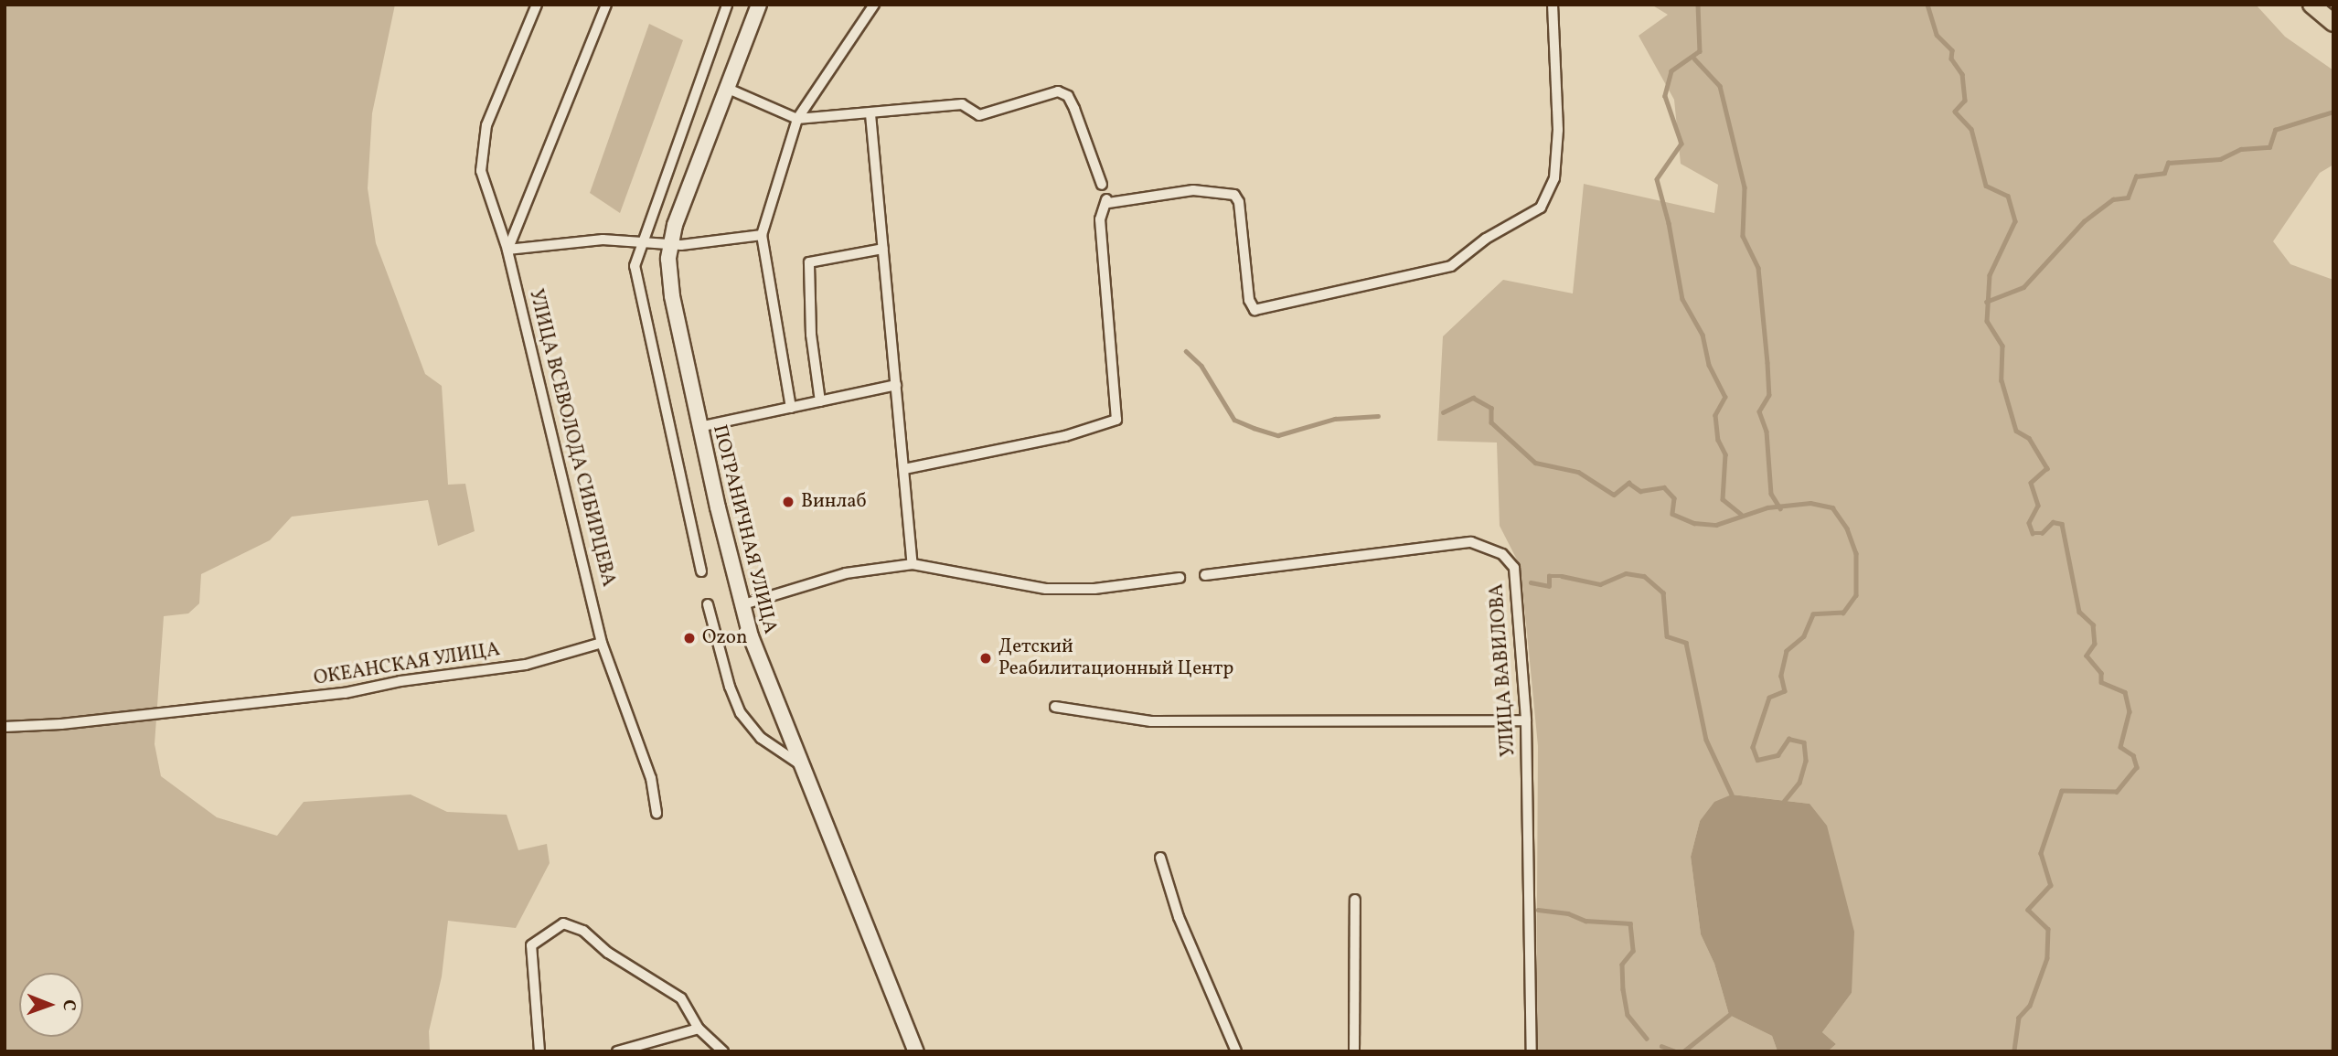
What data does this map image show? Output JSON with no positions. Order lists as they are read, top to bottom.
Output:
{
  "streets": {
    "main road": ["ПОГРАНИЧНАЯ УЛИЦА"],
    "street": ["УЛИЦА ВСЕВОЛОДА СИБИРЦЕВА", "ОКЕАНСКАЯ УЛИЦА", "УЛИЦА ВАВИЛОВА"]
  },
  "crossings": [
    ["УЛИЦА ВСЕВОЛОДА СИБИРЦЕВА", "ОКЕАНСКАЯ УЛИЦА"]
  ],
  "places": ["Винлаб", "Ozon", "Детский Реабилитационный Центр"],
  "north": "right"
}
